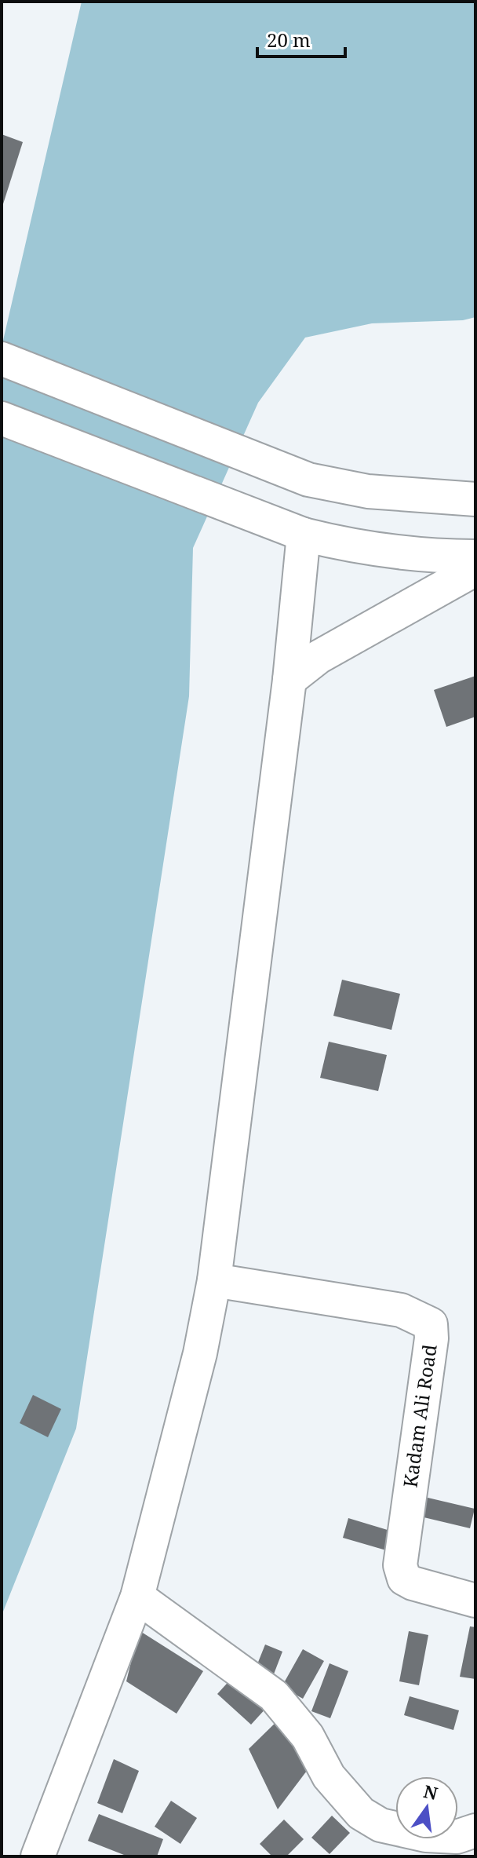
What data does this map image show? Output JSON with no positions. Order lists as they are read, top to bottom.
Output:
{
  "streets": {
    "street": ["Kadam Ali Road"]
  },
  "scale_bar": "20 m",
  "north": "top"
}
